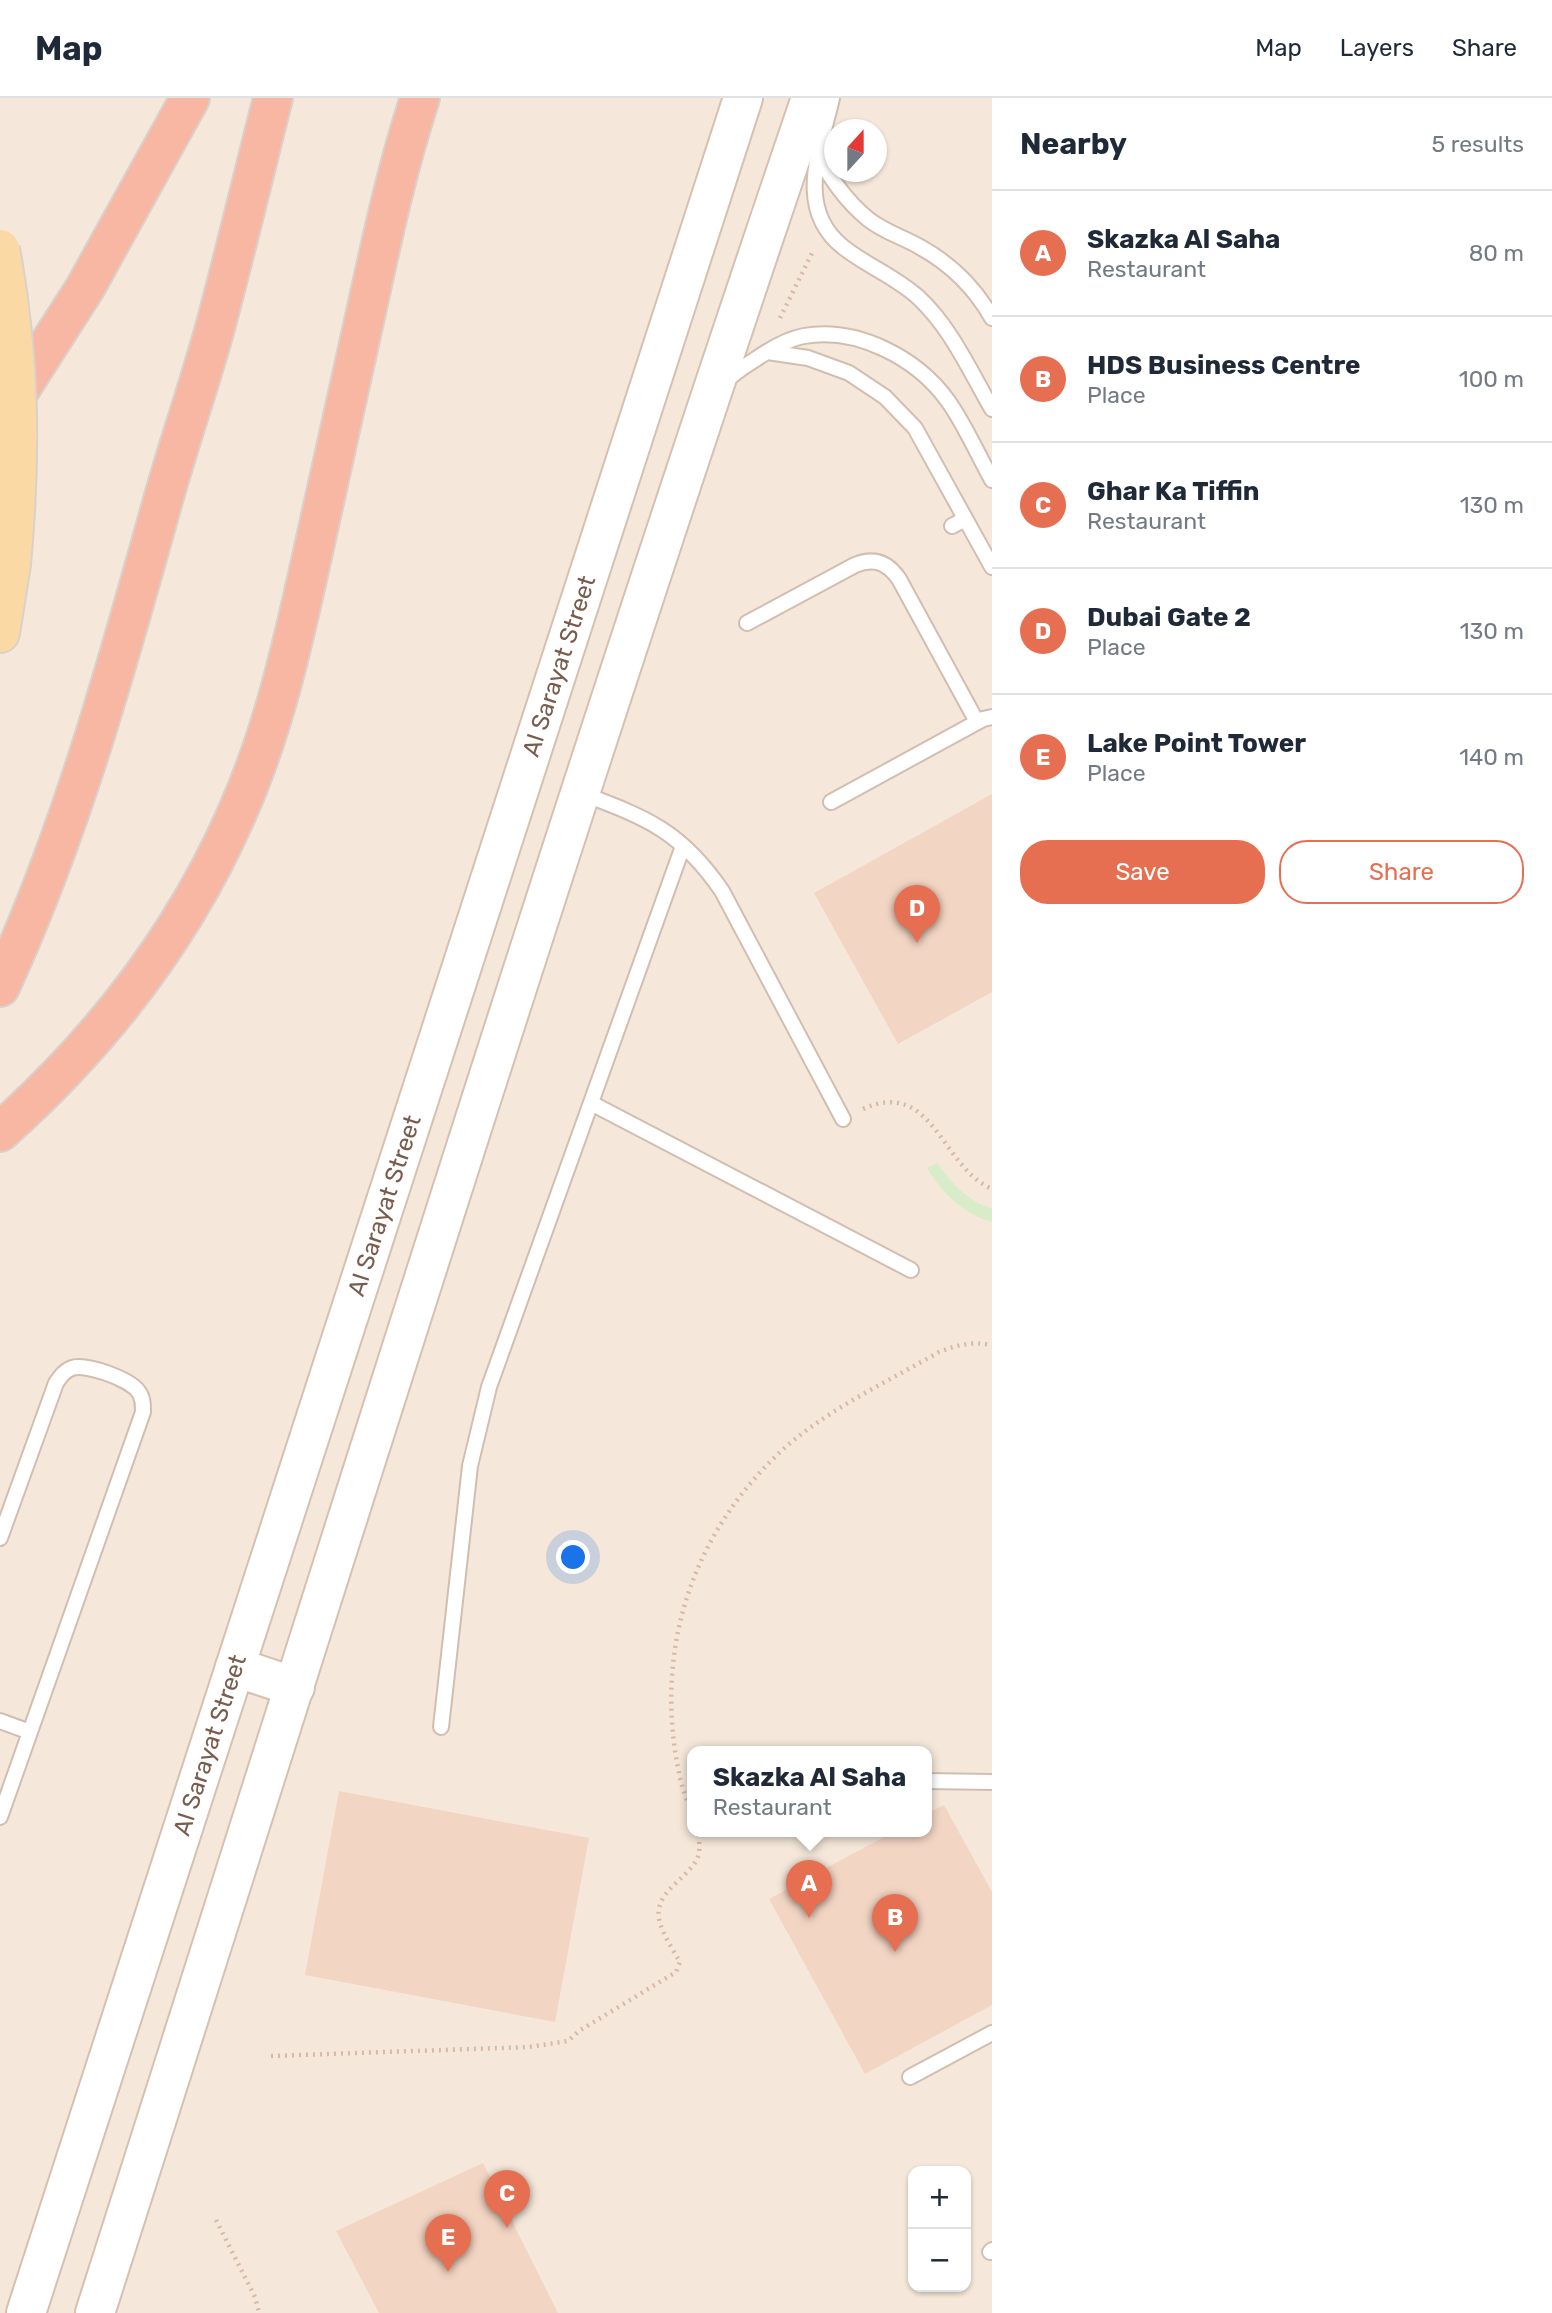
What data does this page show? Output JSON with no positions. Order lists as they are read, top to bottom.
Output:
{
  "streets": {
    "main road": ["Al Sarayat Street"]
  },
  "north": "top",
  "page": {
    "header": "Map",
    "nav": ["Map", "Layers", "Share"],
    "heading": ["Nearby", "5 results"],
    "list": [
      {
        "mark": "A",
        "name": "Skazka Al Saha",
        "note": "Restaurant",
        "value": "80 m"
      },
      {
        "mark": "B",
        "name": "HDS Business Centre",
        "note": "Place",
        "value": "100 m"
      },
      {
        "mark": "C",
        "name": "Ghar Ka Tiffin",
        "note": "Restaurant",
        "value": "130 m"
      },
      {
        "mark": "D",
        "name": "Dubai Gate 2",
        "note": "Place",
        "value": "130 m"
      },
      {
        "mark": "E",
        "name": "Lake Point Tower",
        "note": "Place",
        "value": "140 m"
      }
    ],
    "buttons": ["Save", "Share"],
    "pins": [
      "D",
      "A",
      "B",
      "C",
      "E"
    ],
    "popup": ["Skazka Al Saha", "Restaurant"],
    "map_buttons": ["+", "−"]
  }
}
